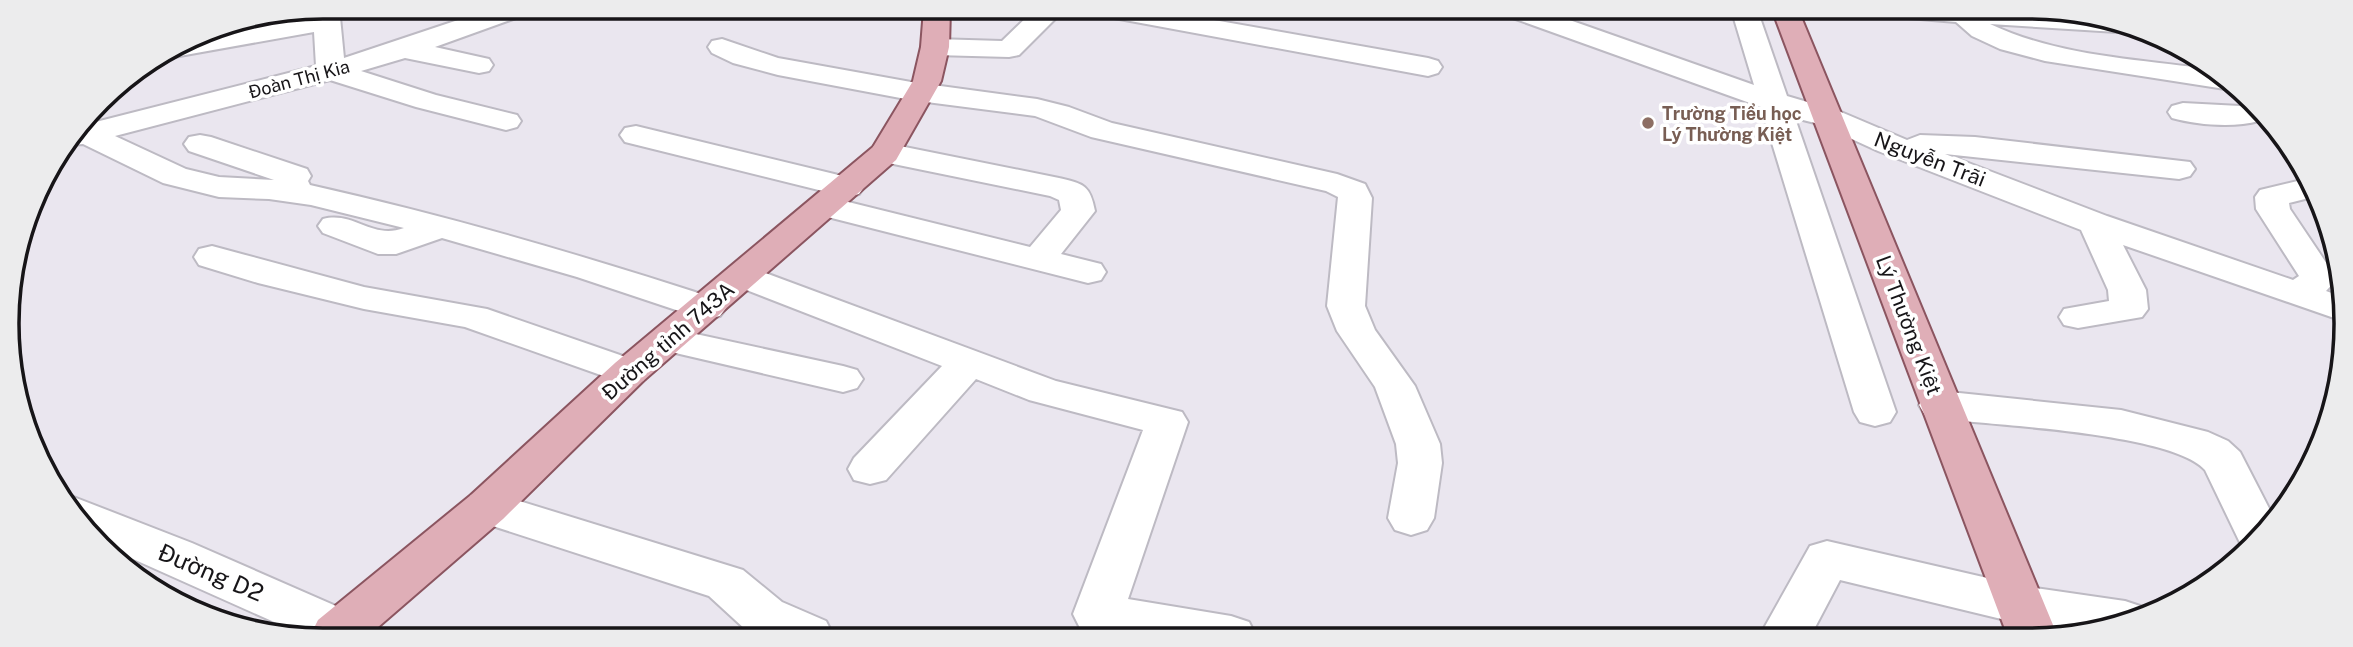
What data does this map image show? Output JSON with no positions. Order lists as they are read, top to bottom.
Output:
{
  "streets": {
    "main road": ["Lý Thường Kiệt", "Đường tỉnh 743A"],
    "street": ["Đoàn Thị Kia", "Nguyễn Trãi", "Đường D2"]
  },
  "crossings": [
    ["Nguyễn Trãi", "Lý Thường Kiệt"]
  ],
  "places": ["Trường Tiểu học Lý Thường Kiệt"]
}
